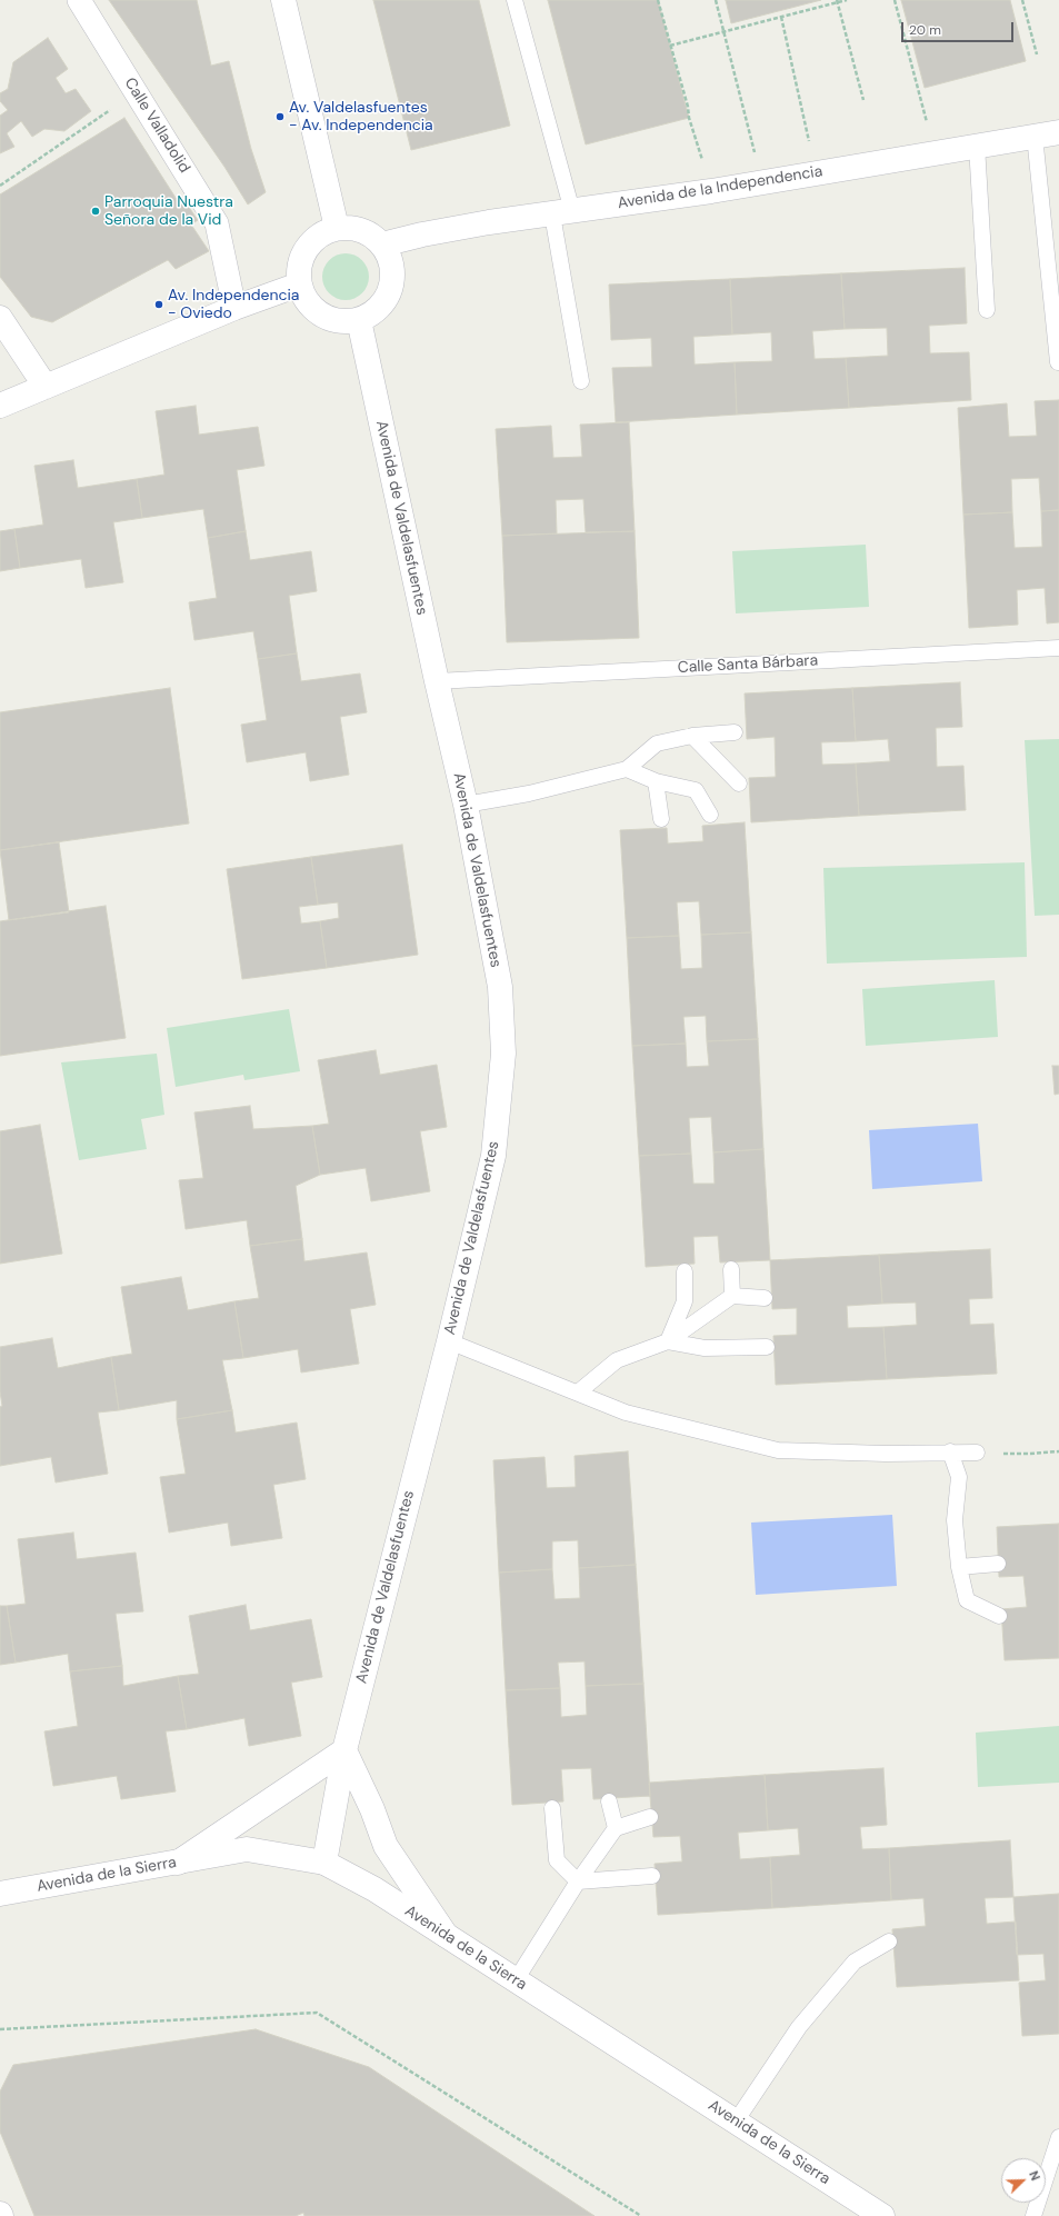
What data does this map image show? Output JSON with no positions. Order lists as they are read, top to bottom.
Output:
{
  "streets": {
    "street": [
      "Calle Valladolid",
      "Avenida de la Independencia",
      "Avenida de Valdelasfuentes",
      "Avenida de la Sierra"
    ],
    "lane": ["Calle Santa Bárbara"]
  },
  "crossings": [
    ["Avenida de la Independencia", "Avenida de Valdelasfuentes"],
    ["Avenida de Valdelasfuentes", "Calle Santa Bárbara"],
    ["Avenida de Valdelasfuentes", "Avenida de la Sierra"]
  ],
  "places": ["Av. Valdelasfuentes - Av. Independencia", "Parroquia Nuestra Señora de la Vid", "Av. Independencia - Oviedo"],
  "scale_bar": "20 m",
  "north": "top right"
}
